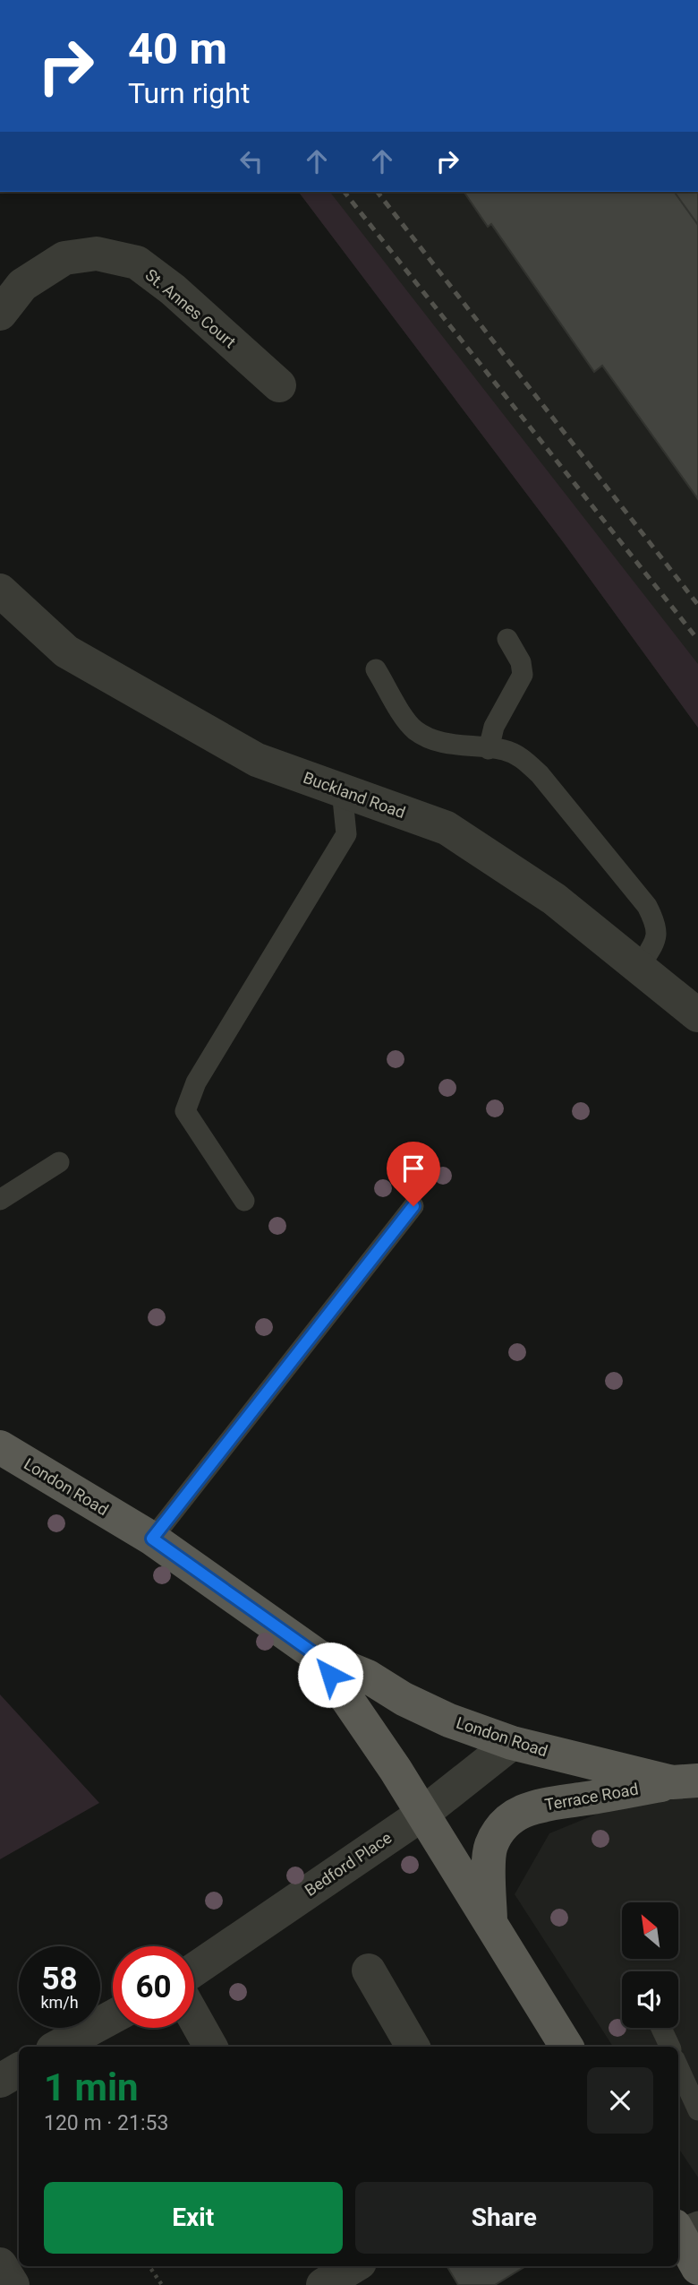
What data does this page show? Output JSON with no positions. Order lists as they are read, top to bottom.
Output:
{
  "streets": {
    "main road": ["London Road", "Terrace Road"],
    "street": ["St. Annes Court", "Buckland Road", "Bedford Place"]
  },
  "crossings": [
    ["London Road", "Terrace Road"],
    ["London Road", "Bedford Place"]
  ],
  "north": "top left",
  "page": {
    "turn": ["40 m", "Turn right"],
    "speed": "58 km/h",
    "limit": "60",
    "heading": ["1 min", "120 m · 21:53"],
    "buttons": ["Exit", "Share"]
  }
}
